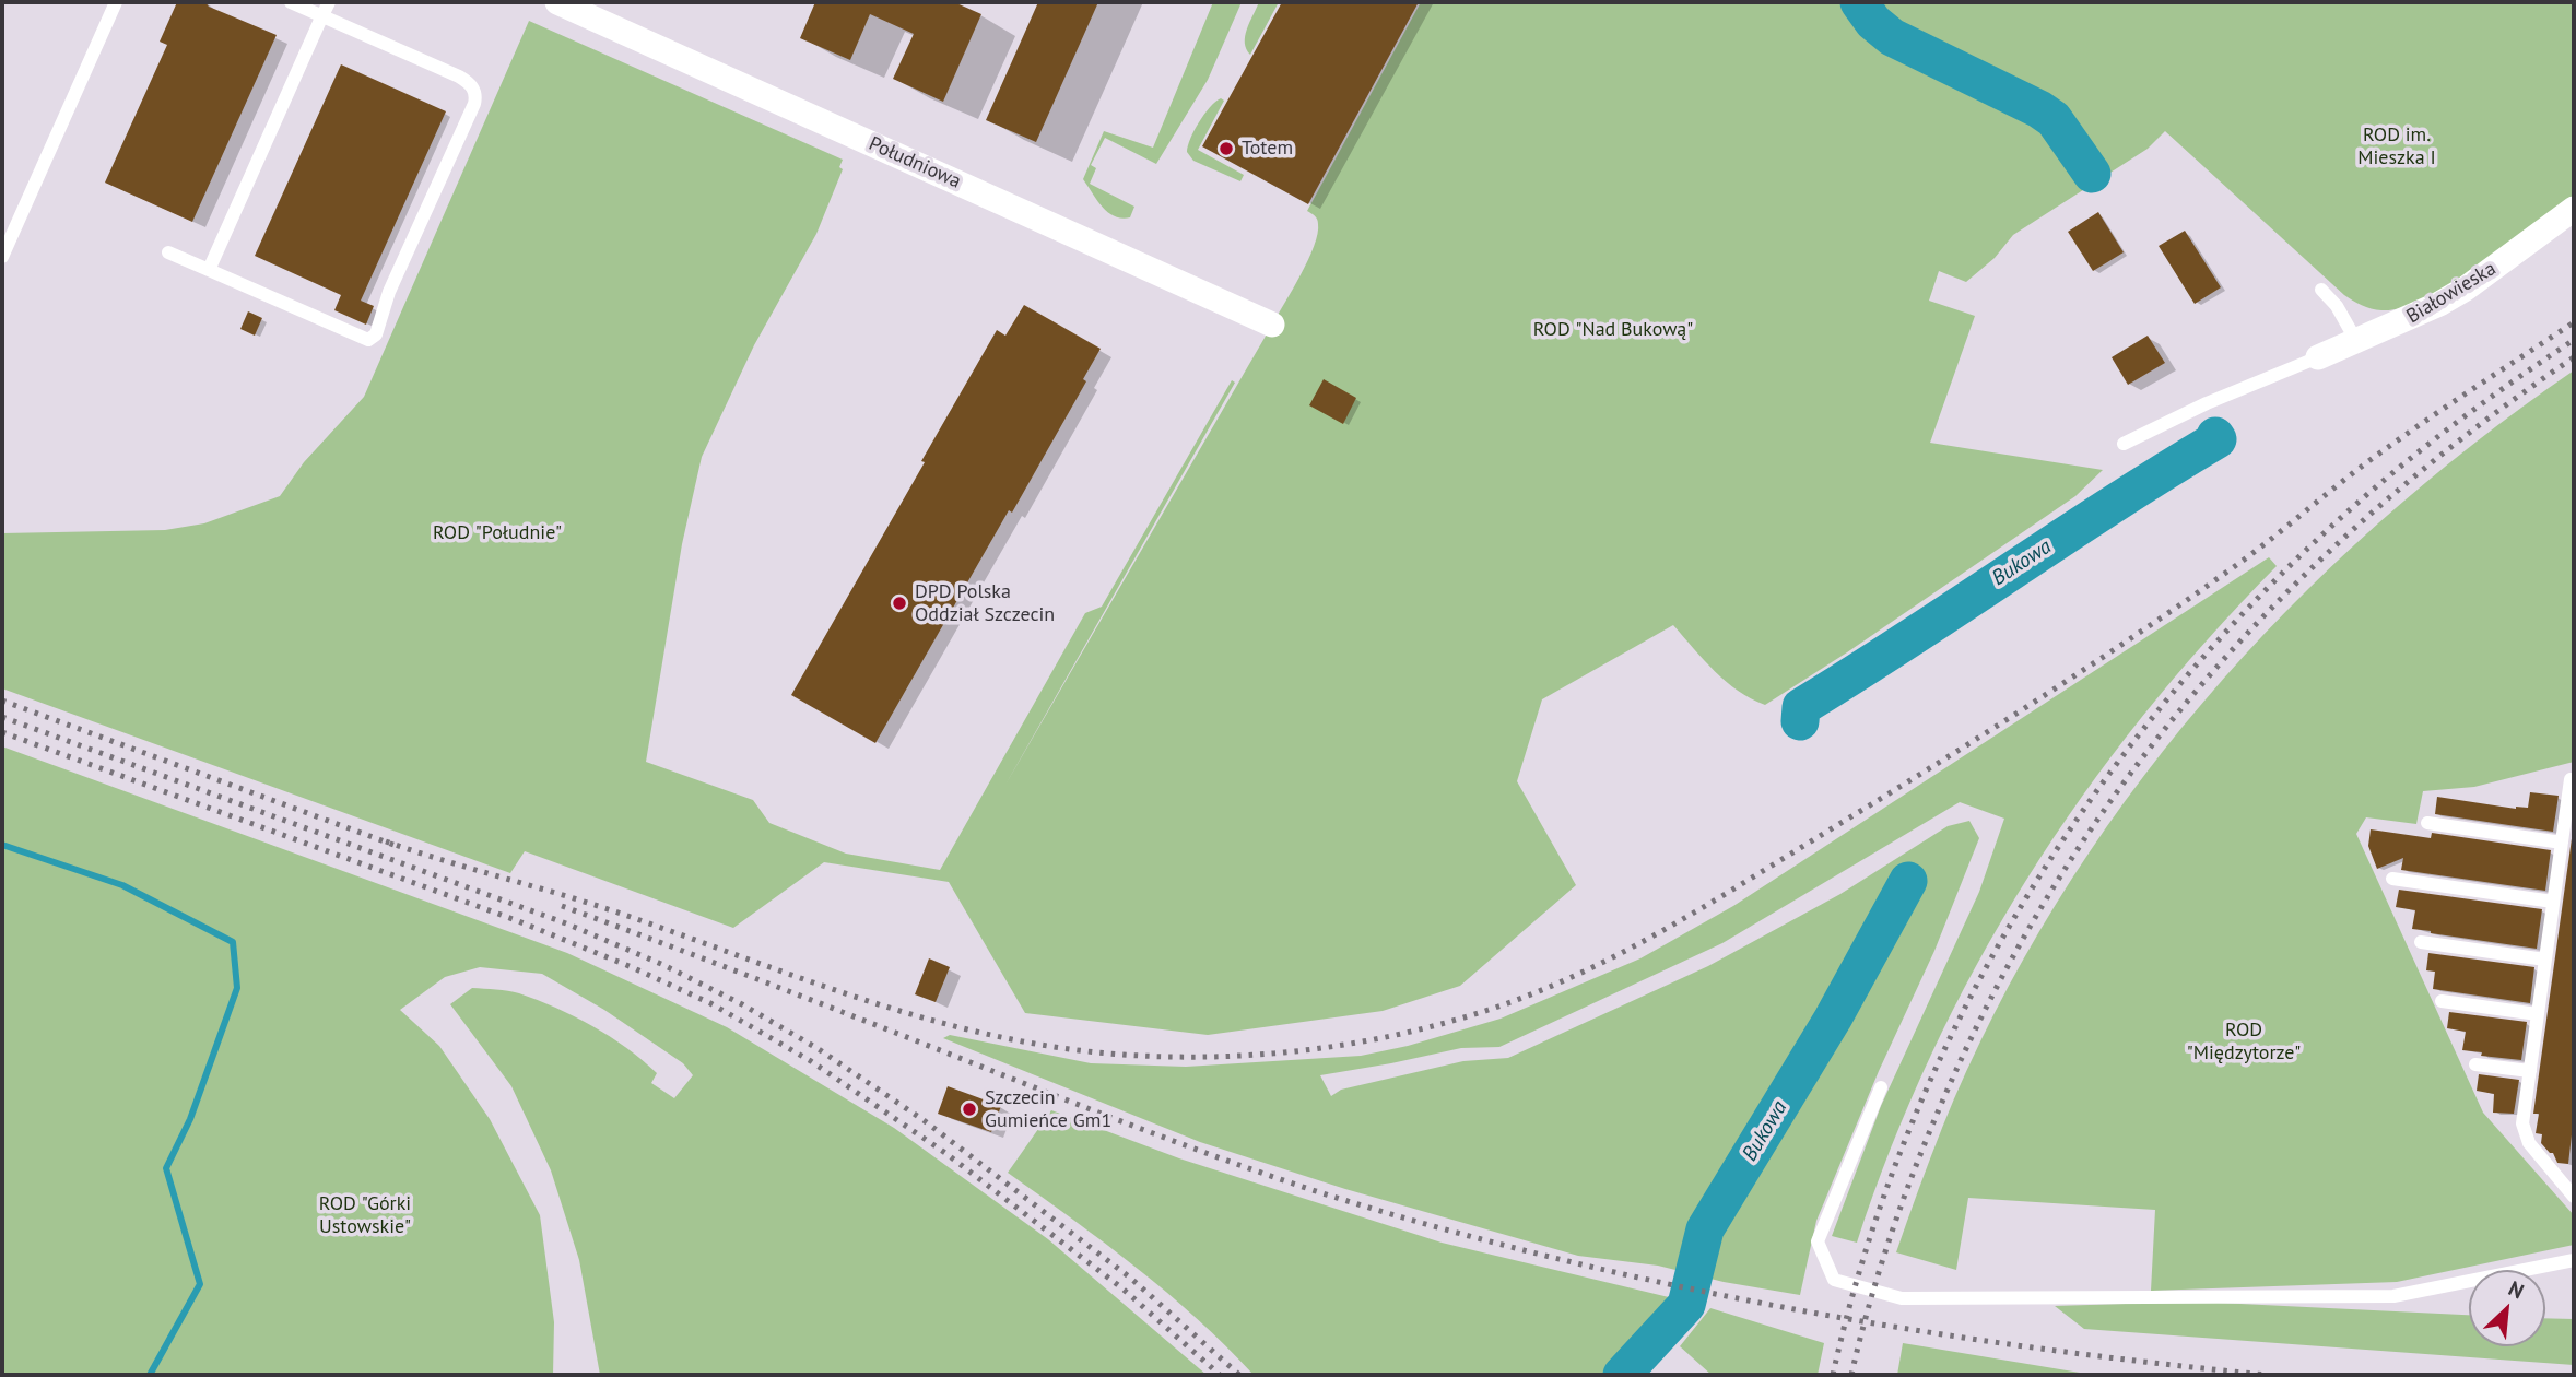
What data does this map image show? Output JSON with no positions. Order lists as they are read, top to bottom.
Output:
{
  "streets": {
    "street": ["Południowa", "Białowieska"]
  },
  "water": ["Bukowa"],
  "parks": [
    "ROD im. Mieszka I",
    "ROD \"Nad Bukową\"",
    "ROD \"Południe\"",
    "ROD \"Międzytorze\"",
    "ROD \"Górki Ustowskie\""
  ],
  "places": ["Totem", "DPD Polska Oddział Szczecin", "Szczecin Gumieńce Gm1"],
  "north": "top right"
}
